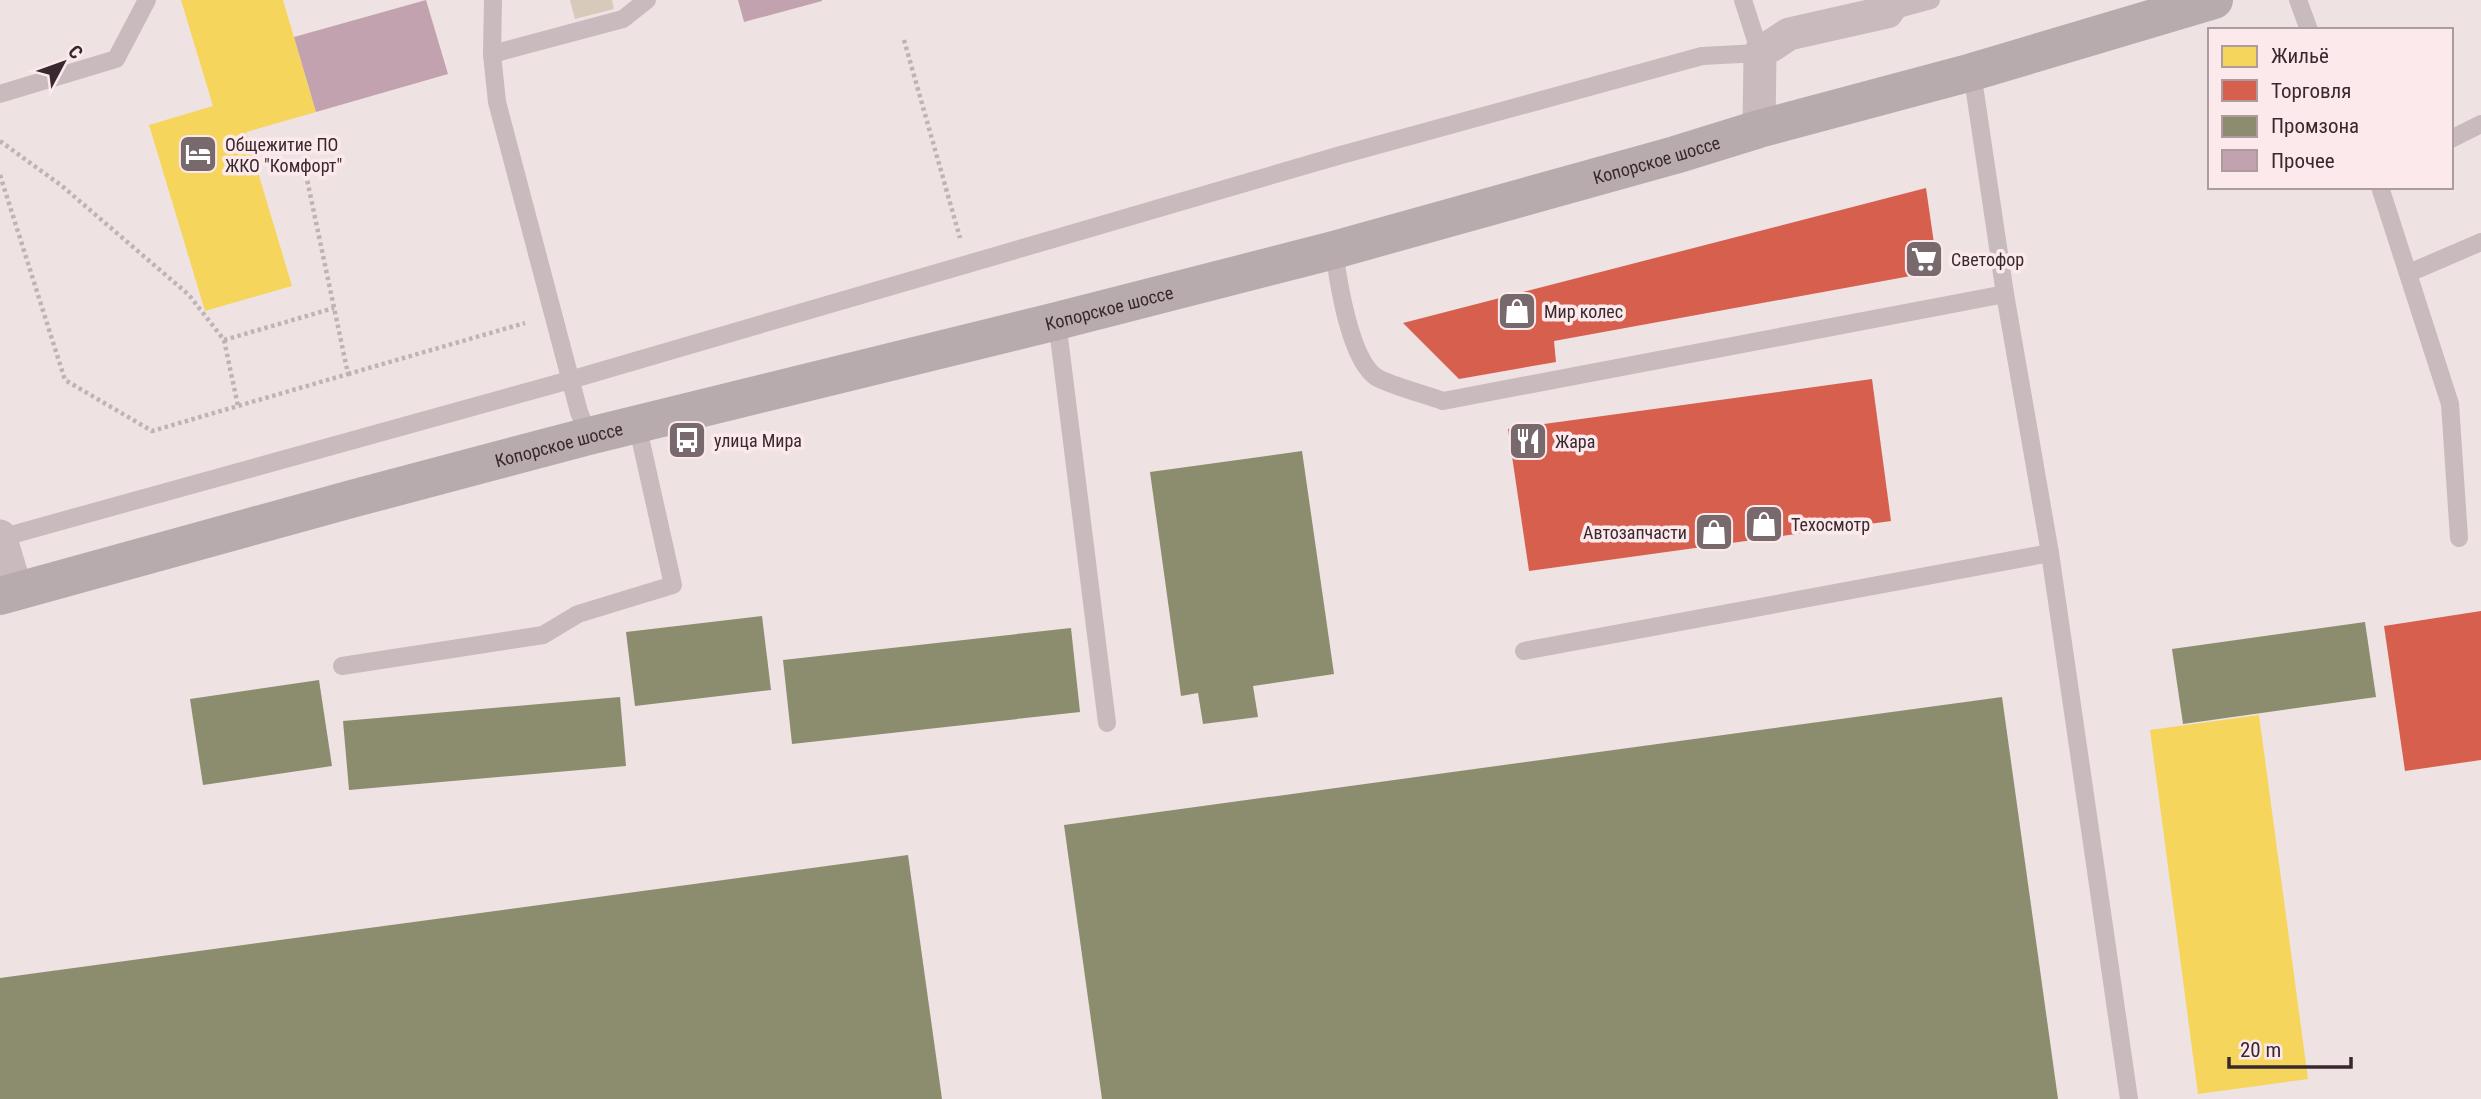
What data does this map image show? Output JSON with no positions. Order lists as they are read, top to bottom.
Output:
{
  "streets": {
    "main road": ["Копорское шоссе"]
  },
  "places": {
    "hotel": ["Общежитие ПО ЖКО \"Комфорт\""],
    "supermarket": ["Светофор"],
    "shop": ["Мир колес", "Техосмотр", "Автозапчасти"],
    "bus stop": ["улица Мира"],
    "restaurant": ["Жара"]
  },
  "legend": [
    "Жильё",
    "Торговля",
    "Промзона",
    "Прочее"
  ],
  "scale_bar": "20 m",
  "north": "top right"
}
